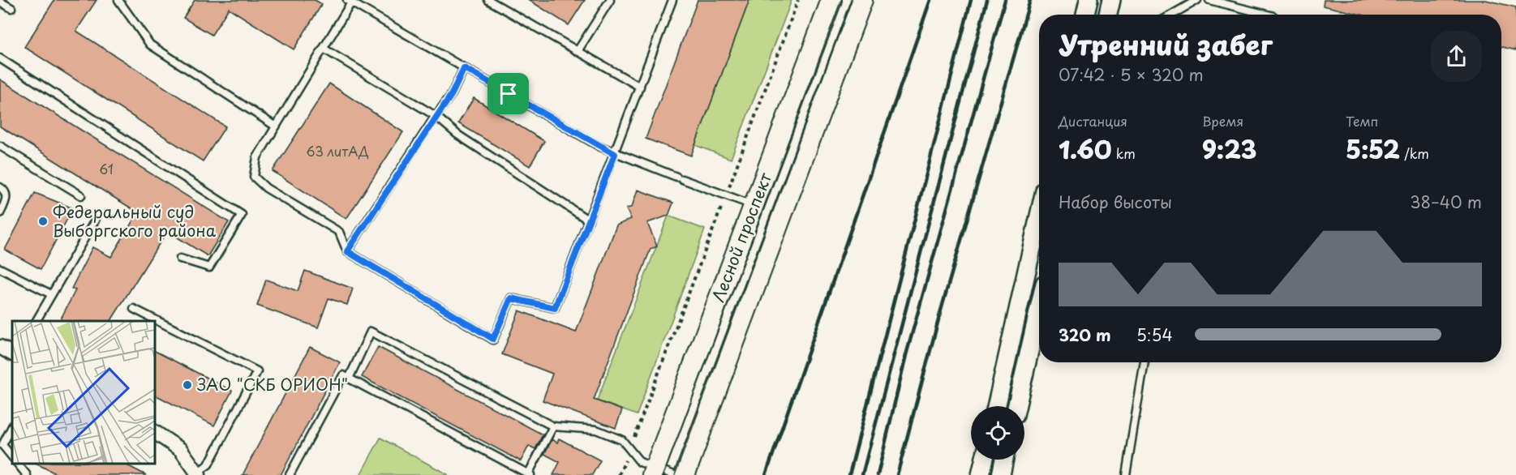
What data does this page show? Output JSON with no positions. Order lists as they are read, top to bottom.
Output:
{
  "streets": {
    "main road": ["Лесной проспект"]
  },
  "places": ["Федеральный суд Выборгского района", "ЗАО \"СКБ ОРИОН\""],
  "house_numbers": ["63 литАД", "61"],
  "page": {
    "heading": ["Утренний забег", "07:42 · 5 × 320 m"],
    "stats": [
      ["Дистанция", "1.60 km"],
      ["Время", "9:23"],
      ["Темп", "5:52 /km"]
    ],
    "chart": ["Набор высоты", "38–40 m"],
    "list": [
      {
        "name": "320 m",
        "note": "5:54"
      }
    ]
  }
}
